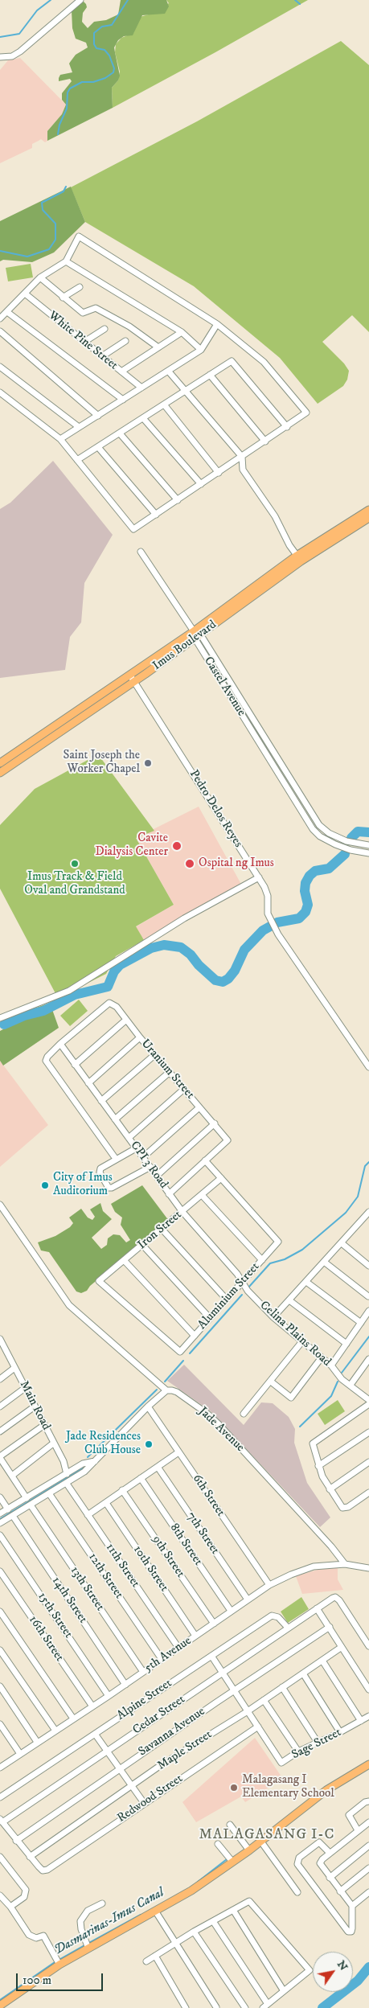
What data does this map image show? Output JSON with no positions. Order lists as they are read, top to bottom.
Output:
{
  "streets": {
    "main road": ["Imus Boulevard"],
    "street": [
      "White Pine Street",
      "Castel Avenue",
      "Pedro Delos Reyes",
      "Uranium Street",
      "CPI 3 Road",
      "Iron Street",
      "Aluminium Street",
      "Celina Plains Road",
      "Main Road",
      "Jade Avenue",
      "6th Street",
      "7th Street",
      "8th Street",
      "9th Street",
      "11th Street",
      "10th Street",
      "12th Street",
      "13th Street",
      "14th Street",
      "15th Street",
      "16th Street",
      "5th Avenue",
      "Alpine Street",
      "Cedar Street",
      "Savanna Avenue",
      "Sage Street",
      "Maple Street",
      "Redwood Street"
    ]
  },
  "crossings": [
    ["Imus Boulevard", "Castel Avenue"],
    ["Imus Boulevard", "Pedro Delos Reyes"],
    ["Uranium Street", "CPI 3 Road"],
    ["CPI 3 Road", "Iron Street"],
    ["CPI 3 Road", "Aluminium Street"],
    ["CPI 3 Road", "Celina Plains Road"],
    ["Iron Street", "Aluminium Street"],
    ["Aluminium Street", "Celina Plains Road"],
    ["Jade Avenue", "5th Avenue"],
    ["6th Street", "5th Avenue"],
    ["7th Street", "5th Avenue"],
    ["8th Street", "5th Avenue"],
    ["9th Street", "5th Avenue"],
    ["11th Street", "5th Avenue"],
    ["10th Street", "5th Avenue"],
    ["12th Street", "5th Avenue"],
    ["13th Street", "5th Avenue"],
    ["14th Street", "5th Avenue"],
    ["15th Street", "5th Avenue"],
    ["16th Street", "5th Avenue"],
    ["Alpine Street", "Cedar Street"],
    ["Sage Street", "Redwood Street"],
    ["Maple Street", "Redwood Street"]
  ],
  "districts": ["MALAGASANG I-C"],
  "water": ["Dasmarinas-Imus Canal"],
  "places": [
    "Saint Joseph the Worker Chapel",
    "Cavite Dialysis Center",
    "Imus Track & Field Oval and Grandstand",
    "Ospital ng Imus",
    "City of Imus Auditorium",
    "Jade Residences Club House",
    "Malagasang I Elementary School"
  ],
  "scale_bar": "100 m",
  "north": "top right"
}
